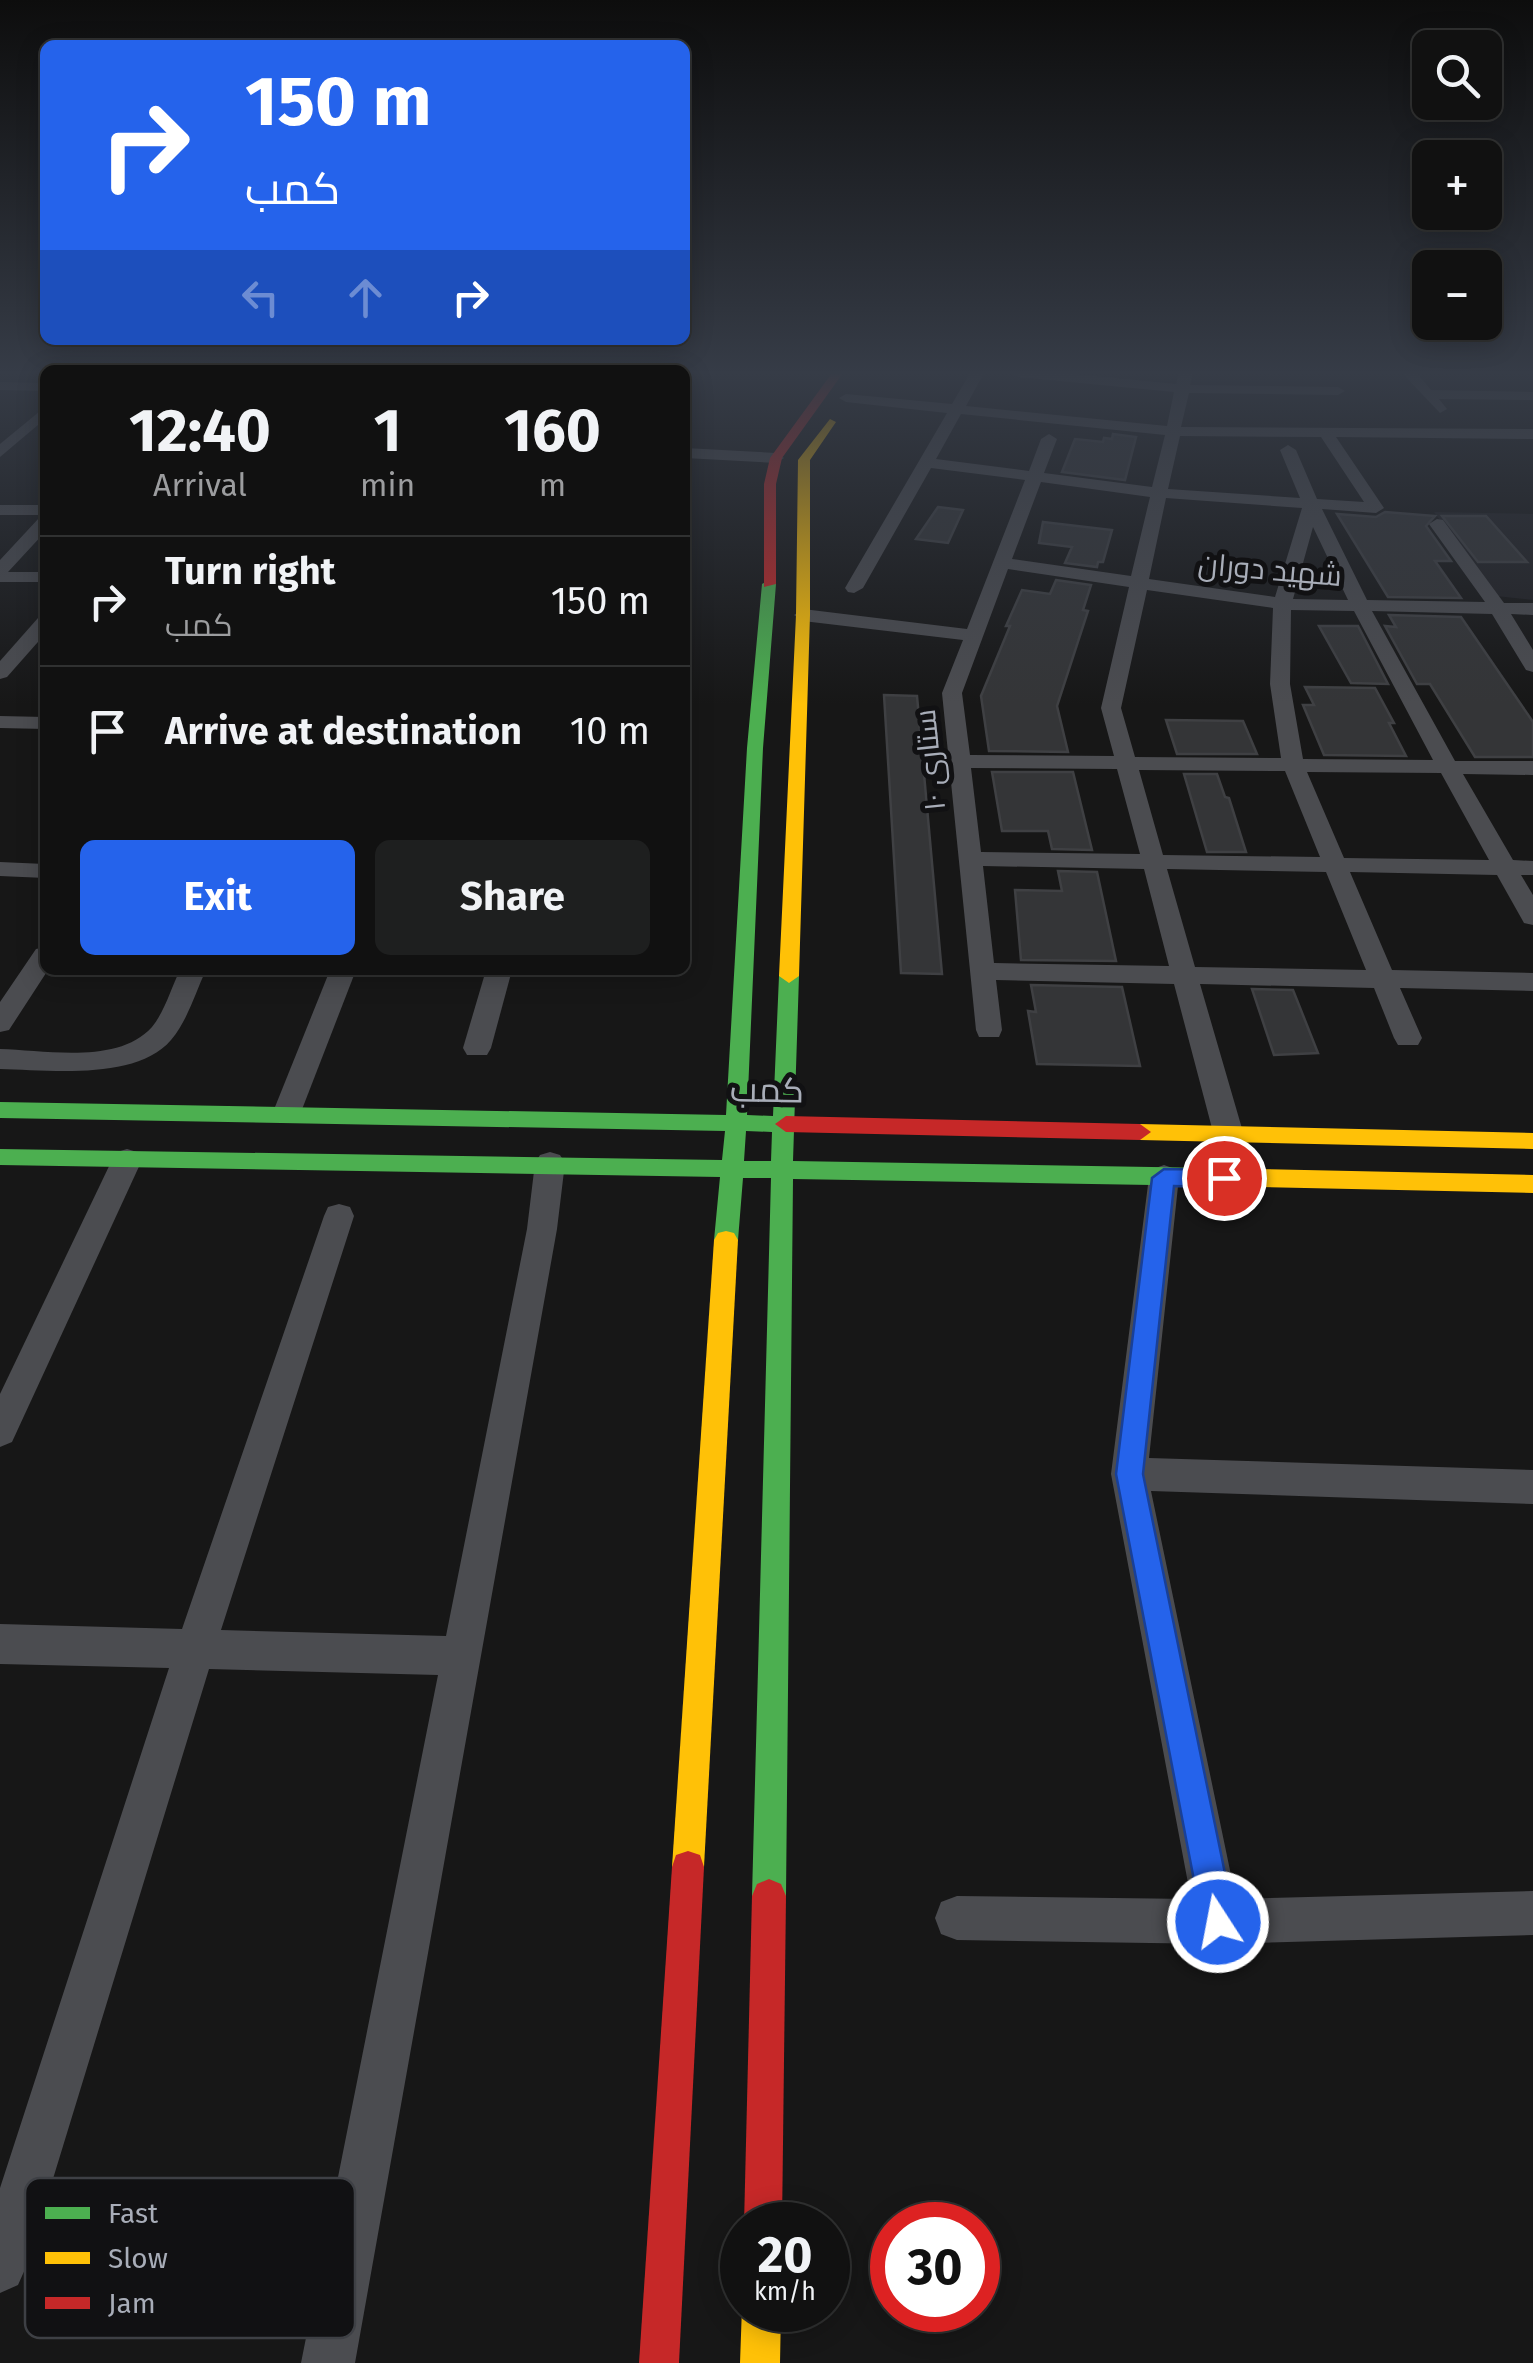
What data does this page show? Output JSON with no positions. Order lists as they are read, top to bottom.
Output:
{
  "streets": {
    "street": ["شهید دوران", "ستاری ۱۰", "کمب"]
  },
  "crossings": [
    ["شهید دوران", "ستاری ۱۰"]
  ],
  "legend": ["Fast", "Slow", "Jam"],
  "page": {
    "map_buttons": ["+", "−"],
    "turn": ["150 m", "کمب"],
    "eta": [
      "12:40",
      "Arrival",
      "1",
      "min",
      "160",
      "m"
    ],
    "list": [
      {
        "name": "Turn right",
        "note": "کمب",
        "value": "150 m"
      },
      {
        "name": "Arrive at destination",
        "value": "10 m"
      }
    ],
    "buttons": ["Exit", "Share"],
    "speed": "20 km/h",
    "limit": "30"
  }
}
